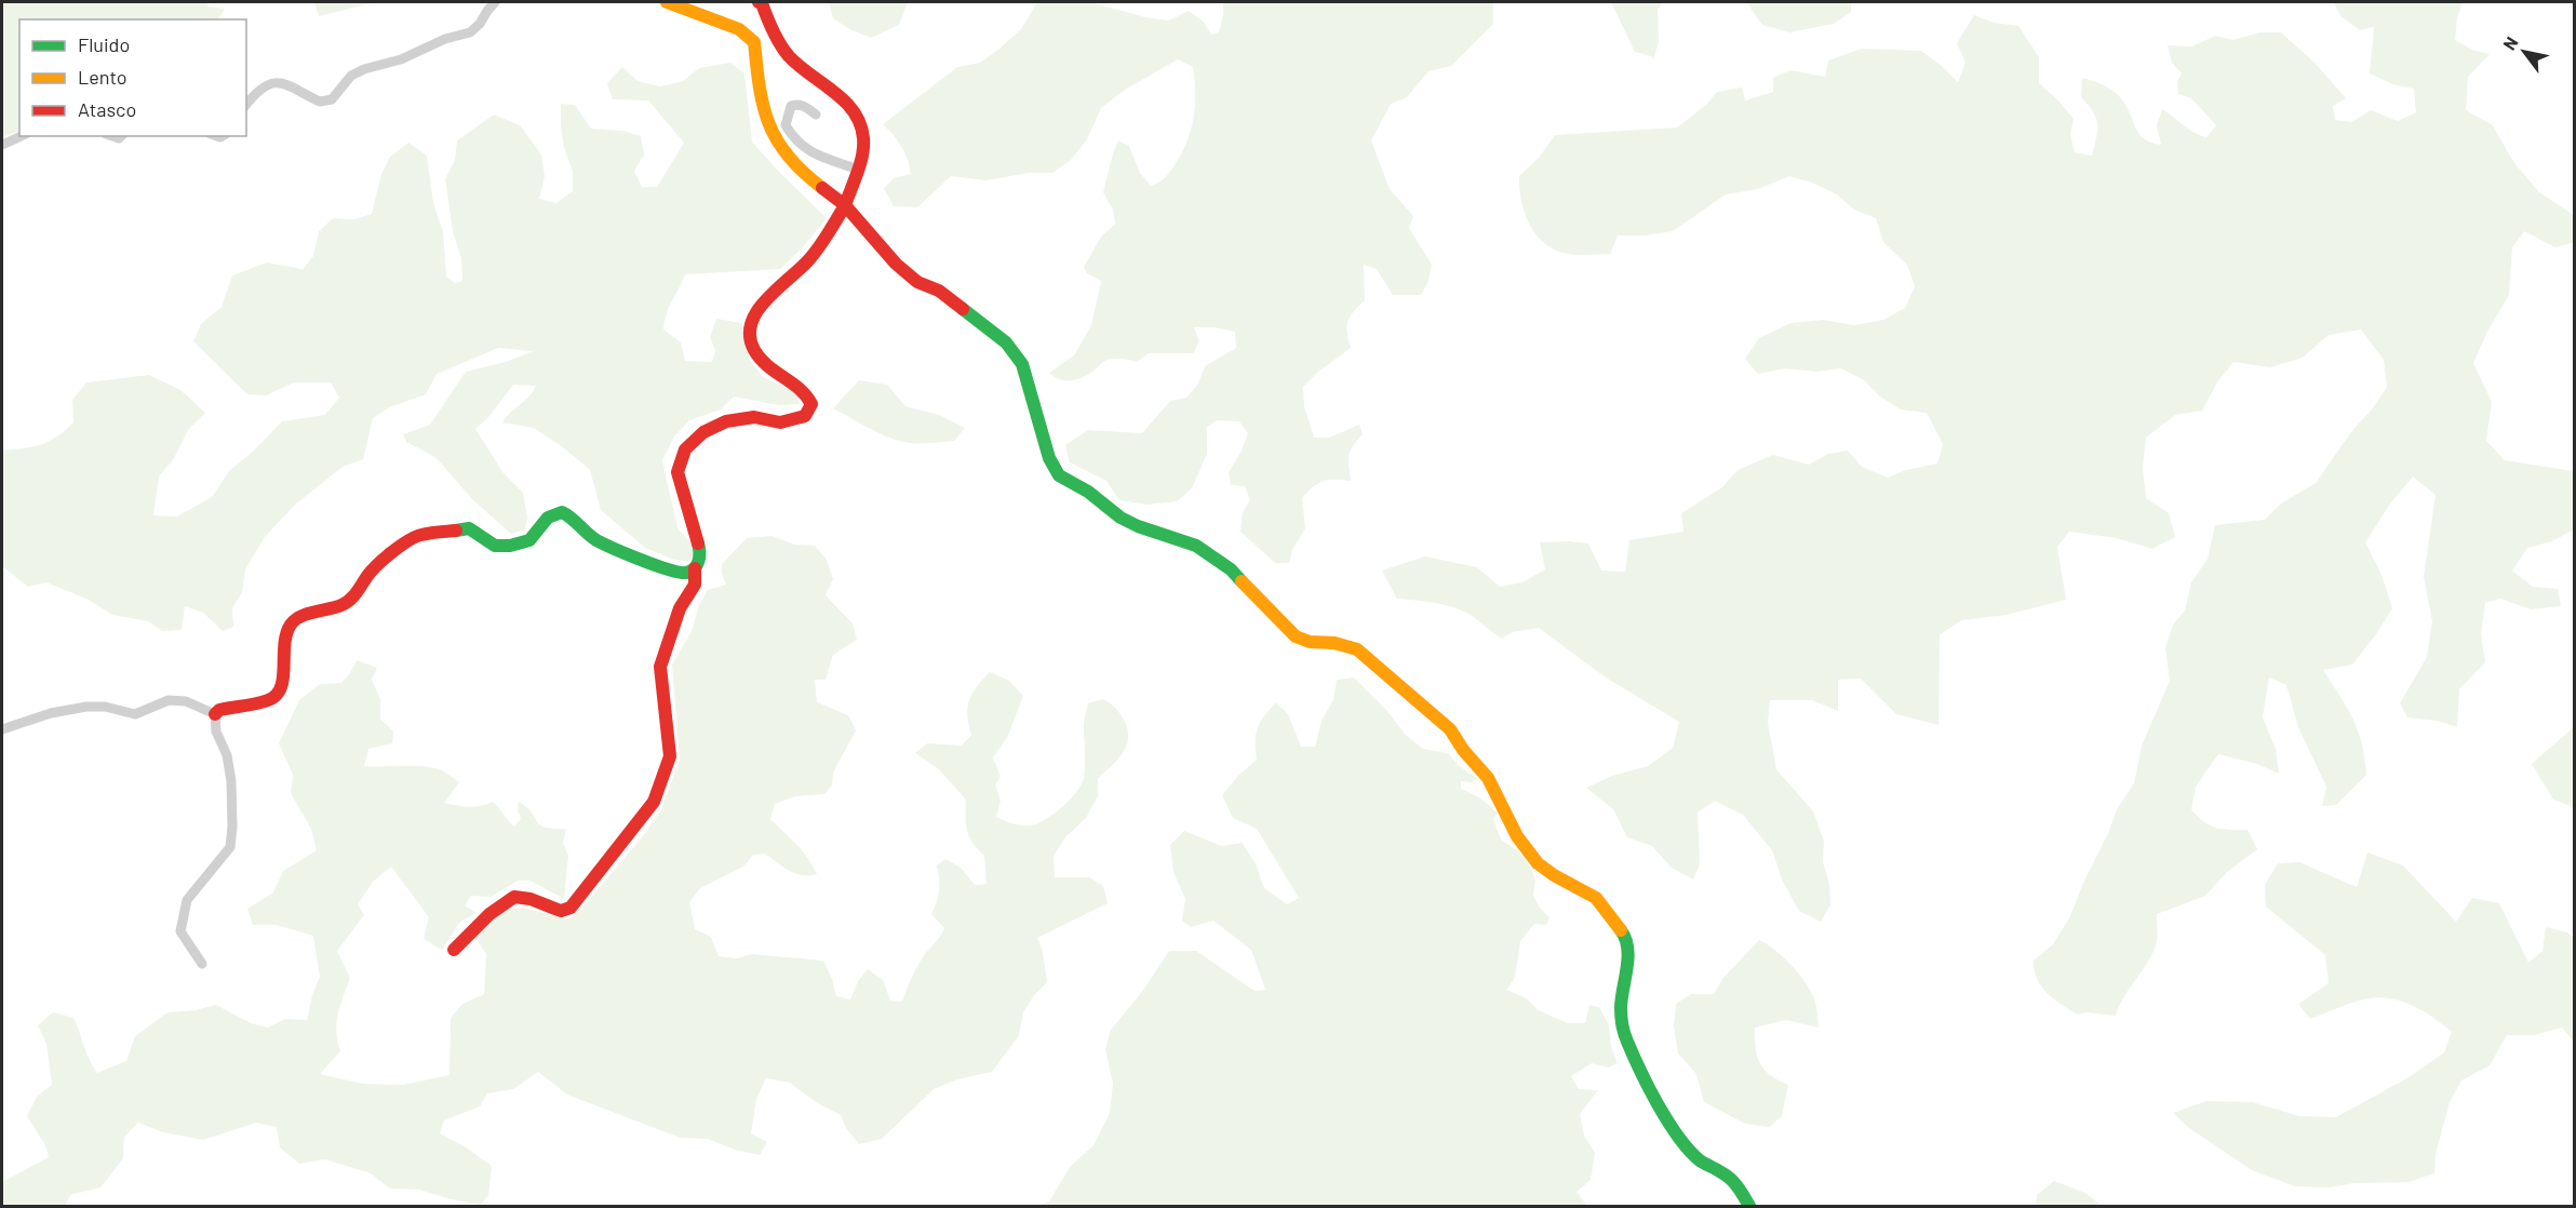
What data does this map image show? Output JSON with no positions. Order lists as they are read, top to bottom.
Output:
{
  "legend": ["Fluido", "Lento", "Atasco"],
  "north": "top left"
}
